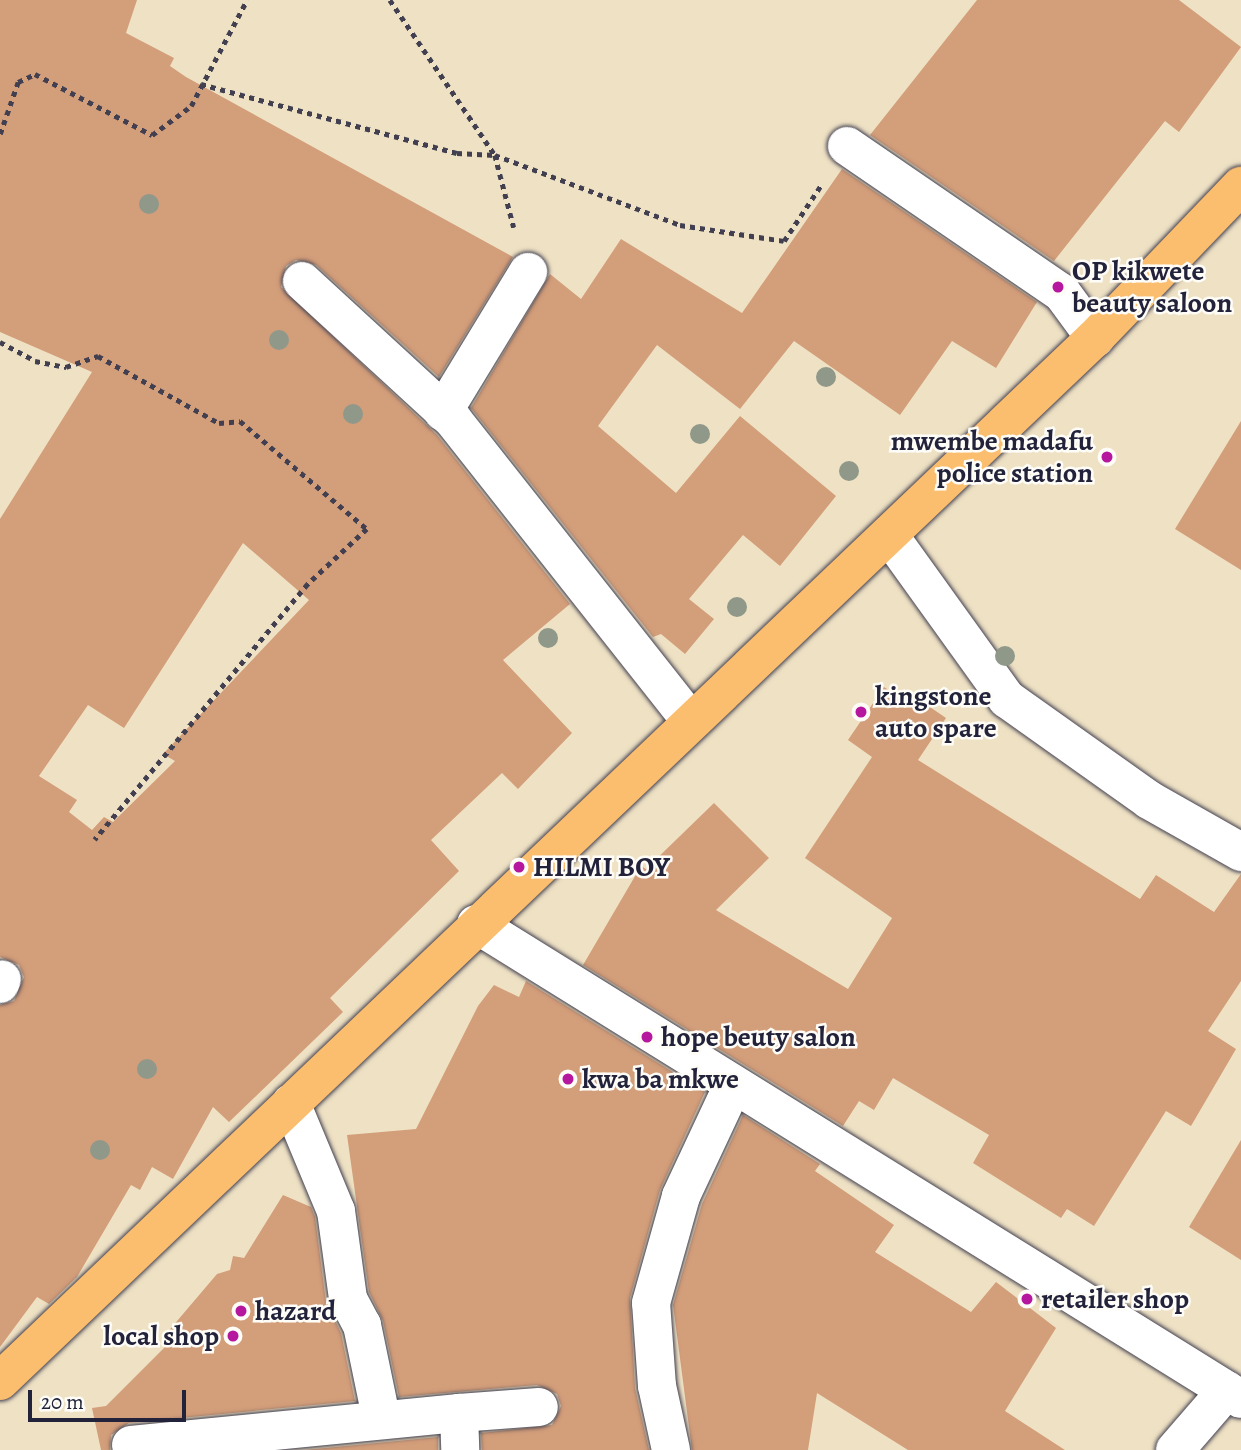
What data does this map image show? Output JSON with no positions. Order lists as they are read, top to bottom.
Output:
{
  "places": [
    "OP kikwete beauty saloon",
    "mwembe madafu police station",
    "kingstone auto spare",
    "HILMI BOY",
    "hope beuty salon",
    "kwa ba mkwe",
    "retailer shop",
    "hazard",
    "local shop"
  ],
  "scale_bar": "20 m"
}
